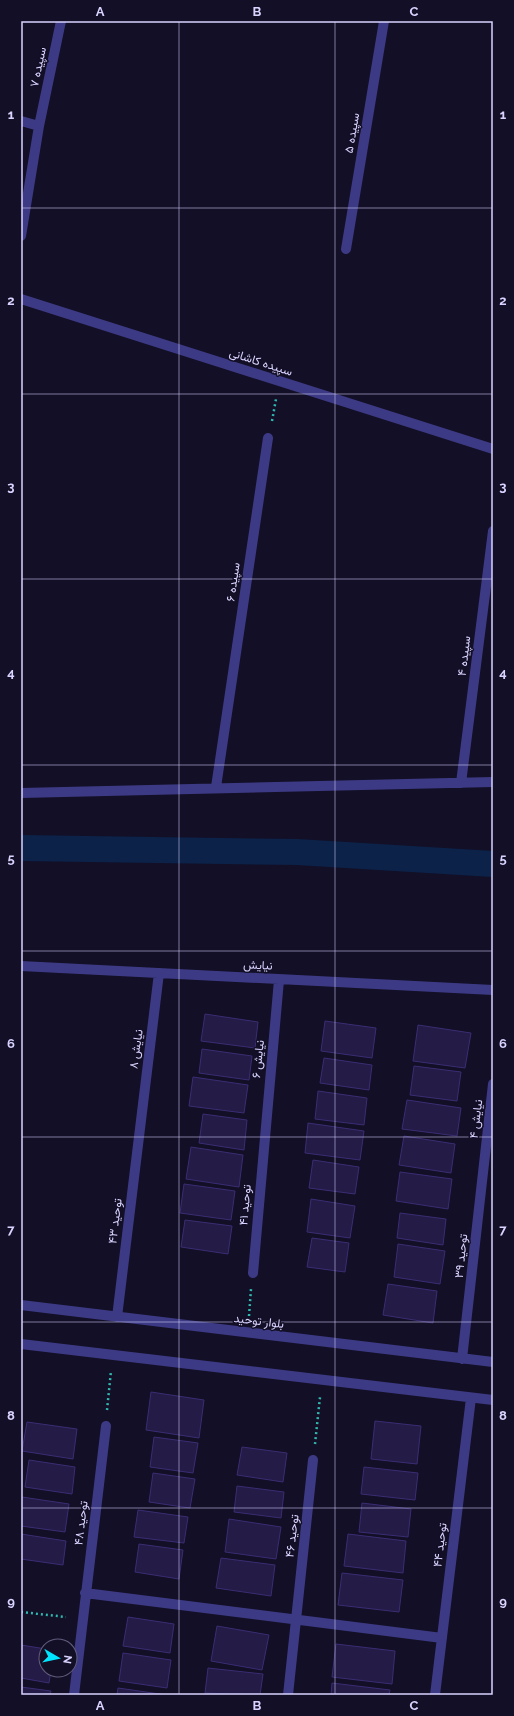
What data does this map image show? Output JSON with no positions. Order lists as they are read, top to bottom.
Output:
{
  "streets": {
    "street": [
      "سپیده ۷",
      "سپیده ۵",
      "سپیده کاشانی",
      "سپیده ۶",
      "سپیده ۴",
      "نیایش",
      "نیایش ۸",
      "نیایش ۶",
      "نیایش ۴",
      "توحید ۴۱",
      "توحید ۴۳",
      "توحید ۳۹",
      "بلوار توحید",
      "توحید ۴۸",
      "توحید ۴۶",
      "توحید ۴۴"
    ]
  },
  "crossings": [
    ["نیایش", "نیایش ۸"],
    ["نیایش", "نیایش ۶"],
    ["نیایش ۸", "توحید ۴۳"],
    ["نیایش ۶", "توحید ۴۱"],
    ["نیایش ۴", "توحید ۳۹"],
    ["توحید ۴۳", "بلوار توحید"],
    ["توحید ۳۹", "بلوار توحید"]
  ],
  "north": "right",
  "grid": {
    "columns": ["A", "B", "C"],
    "rows": [
      "1",
      "2",
      "3",
      "4",
      "5",
      "6",
      "7",
      "8",
      "9"
    ]
  }
}
